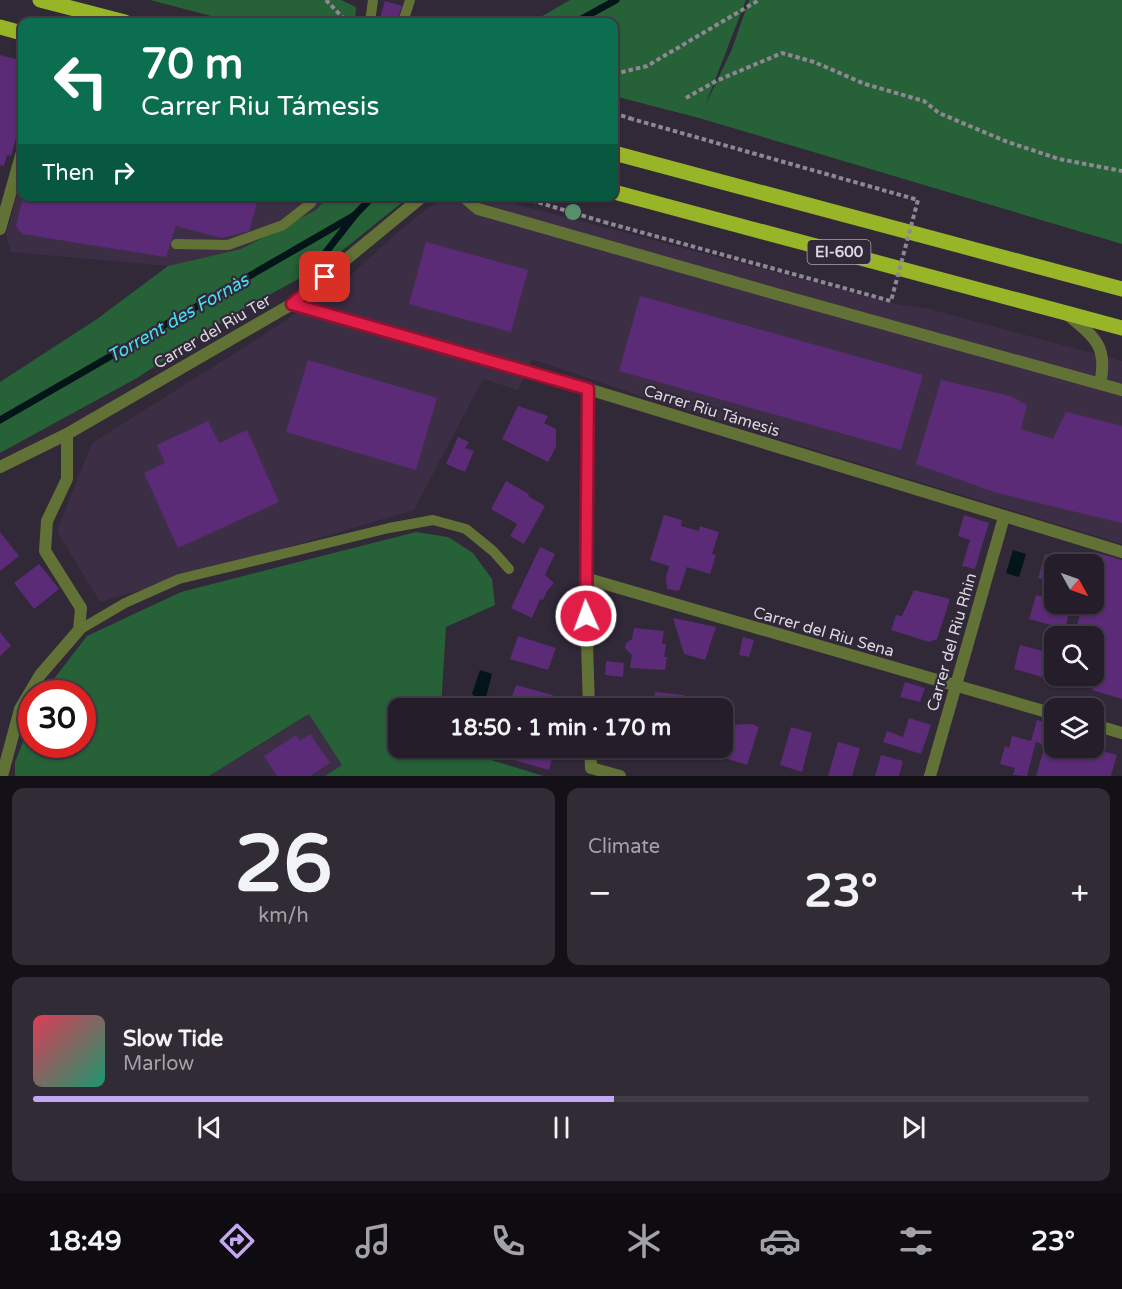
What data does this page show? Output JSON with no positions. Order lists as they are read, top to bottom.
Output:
{
  "streets": {
    "main road": ["EI-600"],
    "street": [
      "Carrer del Riu Ter",
      "Carrer Riu Támesis",
      "Carrer del Riu Sena",
      "Carrer del Riu Rhin"
    ]
  },
  "crossings": [
    ["Carrer del Riu Ter", "Carrer Riu Támesis"],
    ["Carrer Riu Támesis", "Carrer del Riu Rhin"],
    ["Carrer del Riu Sena", "Carrer del Riu Rhin"]
  ],
  "water": ["Torrent des Fornàs"],
  "north": "bottom right",
  "page": {
    "turn": ["70 m", "Carrer Riu Támesis"],
    "then": "Then",
    "limit": "30",
    "trip": "18:50 · 1 min · 170 m",
    "tile": [
      ["26", "km/h"],
      "Climate"
    ],
    "heat": ["−", "23°", "+"],
    "song": ["Slow Tide", "Marlow"],
    "tabs": ["18:49", "23°"]
  }
}
